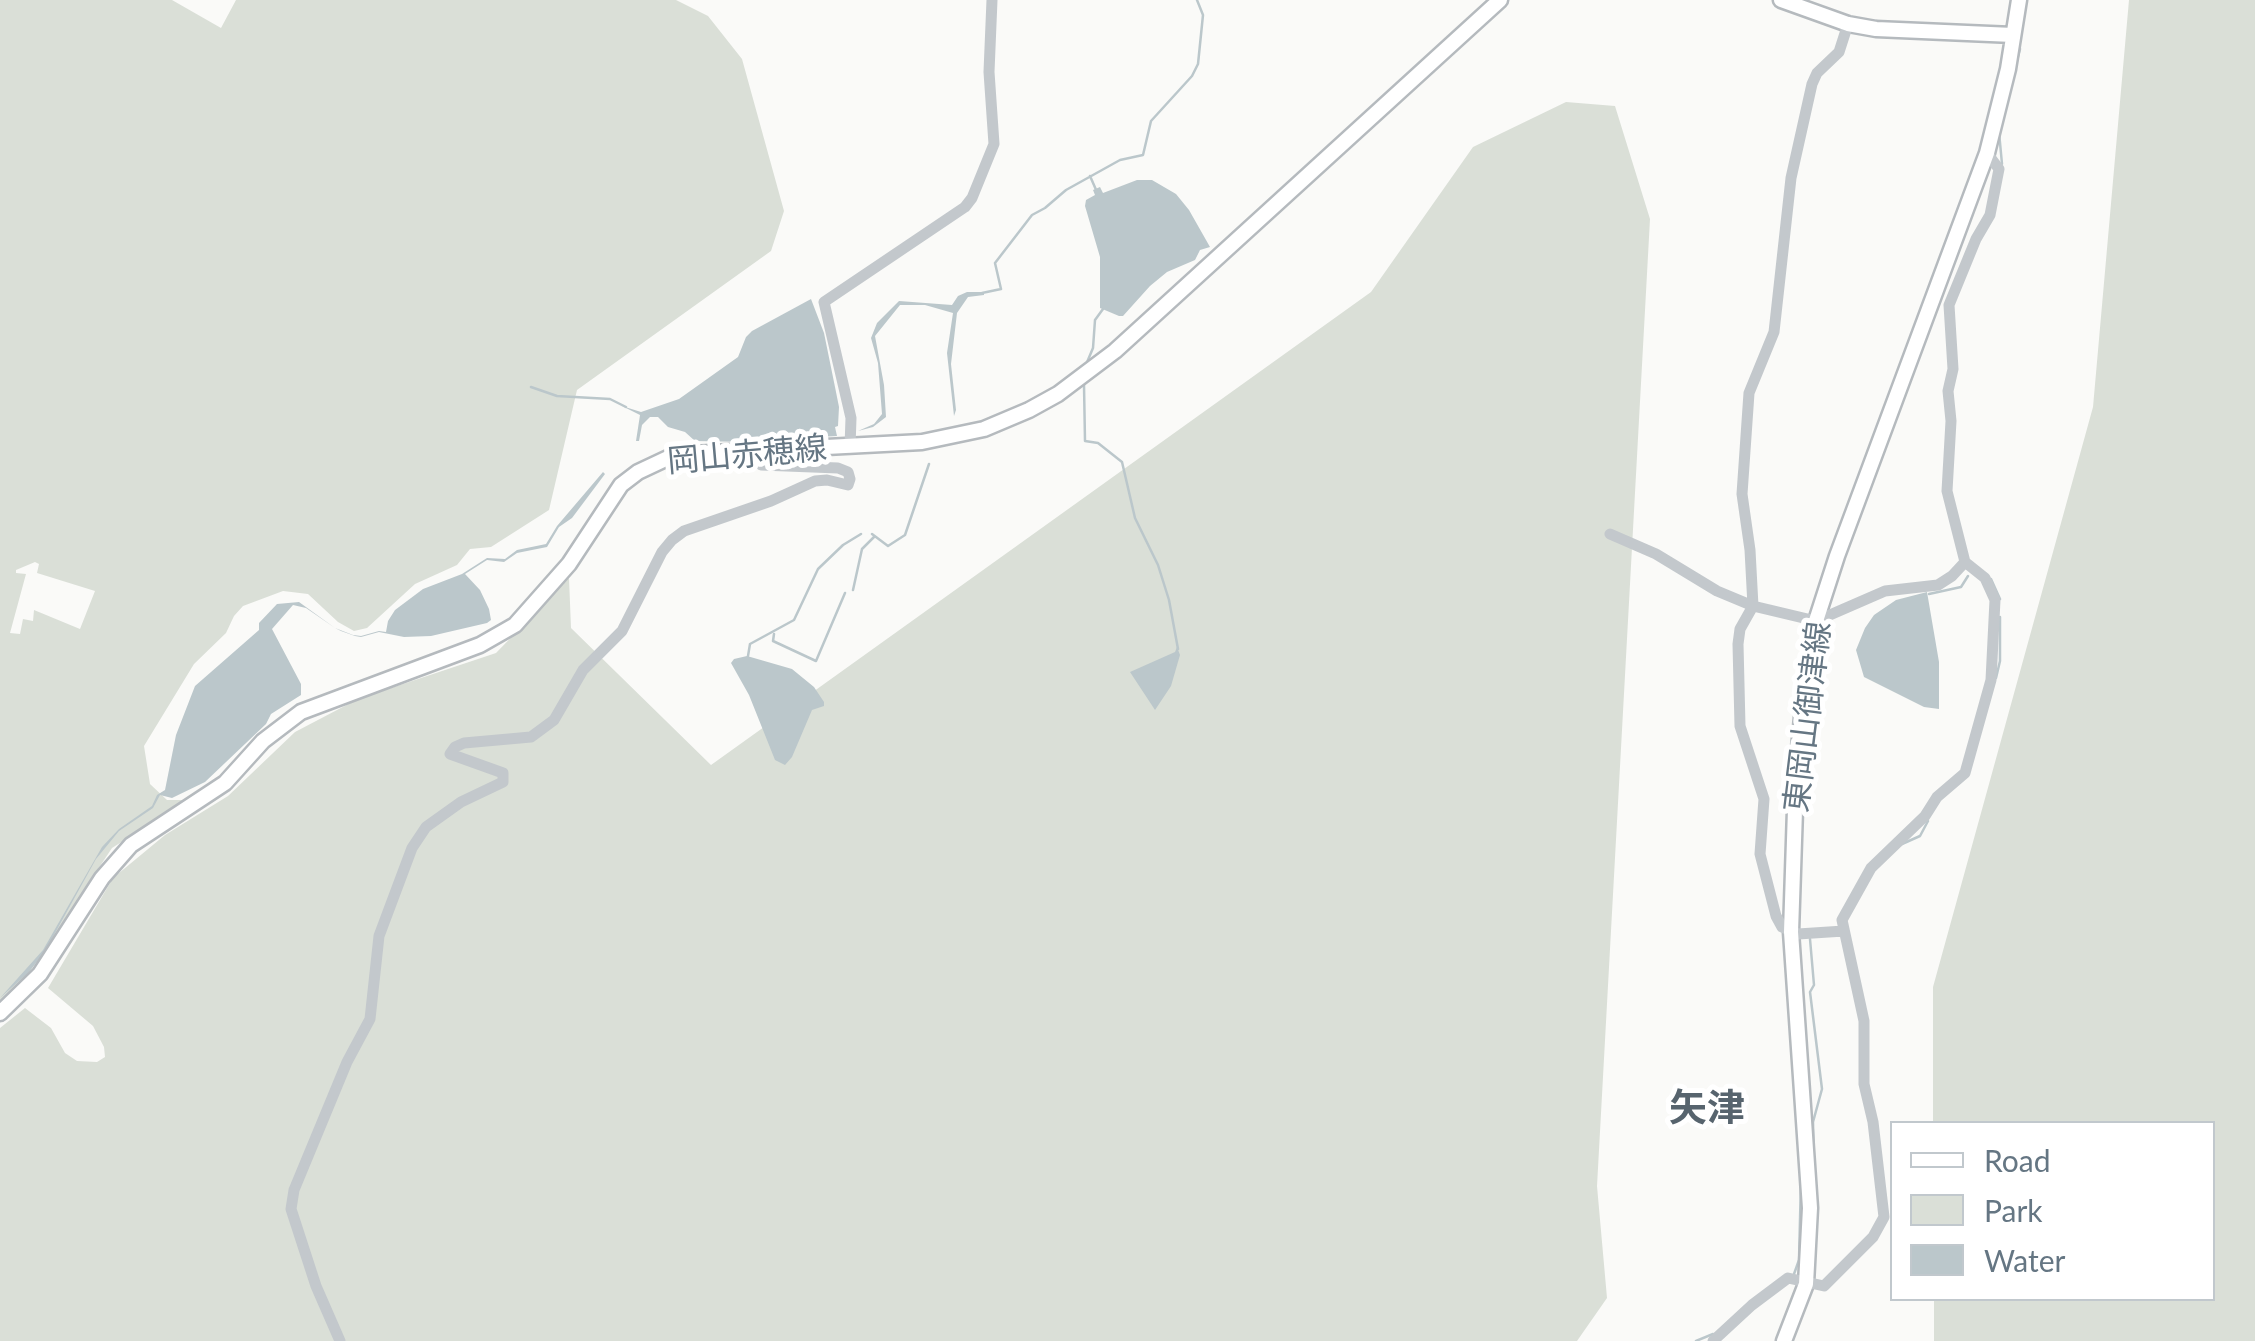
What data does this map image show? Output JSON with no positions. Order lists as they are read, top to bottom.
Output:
{
  "streets": {
    "main road": ["岡山赤穂線", "東岡山御津線"]
  },
  "districts": ["矢津"],
  "legend": ["Road", "Park", "Water"]
}
